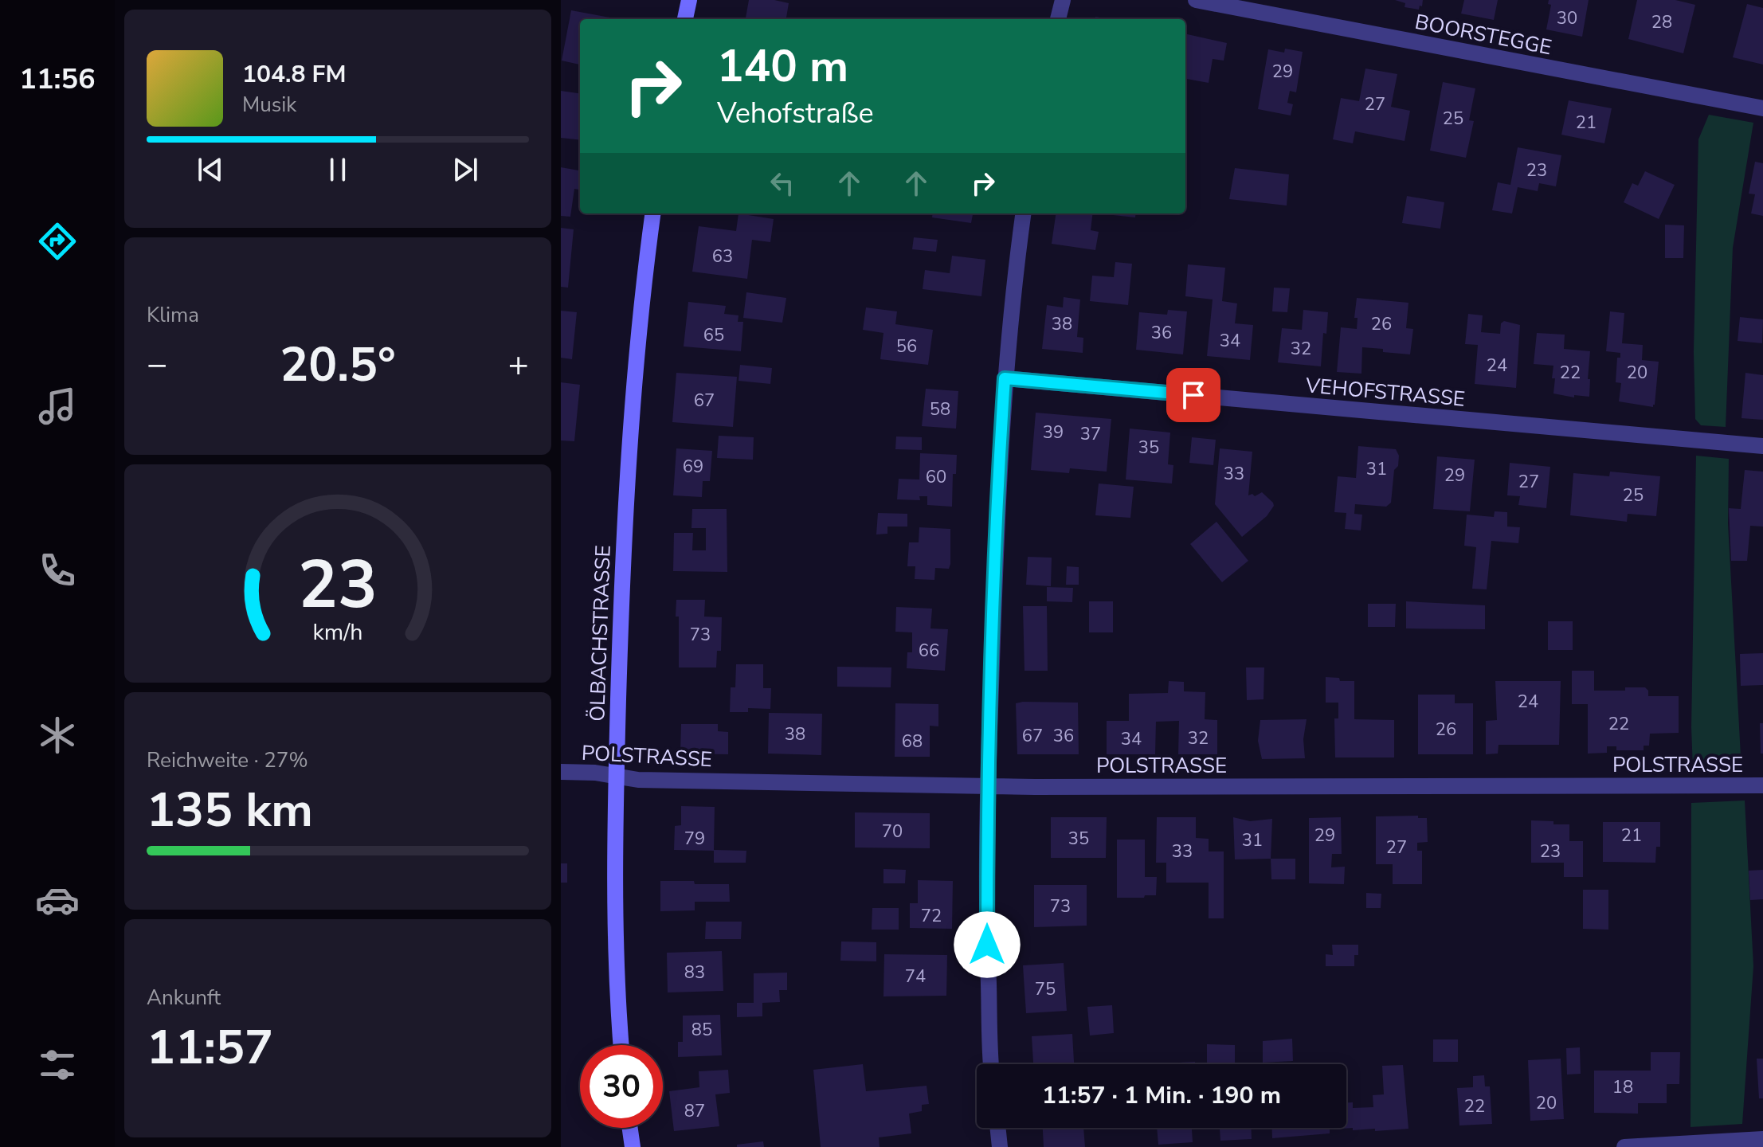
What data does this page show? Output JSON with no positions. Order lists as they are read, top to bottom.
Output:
{
  "streets": {
    "street": [
      "BOORSTEGGE",
      "VEHOFSTRASSE",
      "ÖLBACHSTRASSE",
      "POLSTRASSE"
    ]
  },
  "crossings": [
    ["ÖLBACHSTRASSE", "POLSTRASSE"]
  ],
  "house_numbers": [
    "30",
    "28",
    "29",
    "27",
    "25",
    "21",
    "23",
    "63",
    "38",
    "26",
    "36",
    "65",
    "34",
    "56",
    "32",
    "24",
    "22",
    "20",
    "67",
    "58",
    "39",
    "37",
    "35",
    "69",
    "31",
    "33",
    "29",
    "60",
    "27",
    "25",
    "73",
    "66",
    "24",
    "22",
    "26",
    "38",
    "67",
    "36",
    "32",
    "34",
    "68",
    "70",
    "29",
    "21",
    "79",
    "35",
    "31",
    "27",
    "33",
    "23",
    "73",
    "72",
    "83",
    "74",
    "75",
    "85",
    "18",
    "20",
    "22",
    "87"
  ],
  "page": {
    "tabs": "11:56",
    "turn": ["140 m", "Vehofstraße"],
    "song": ["104.8 FM", "Musik"],
    "tile": [
      "Klima",
      ["Reichweite · 27%", "135 km"],
      ["Ankunft", "11:57"]
    ],
    "heat": ["−", "20.5°", "+"],
    "limit": "30",
    "trip": "11:57 · 1 Min. · 190 m",
    "gauge": ["23", "km/h"]
  }
}
